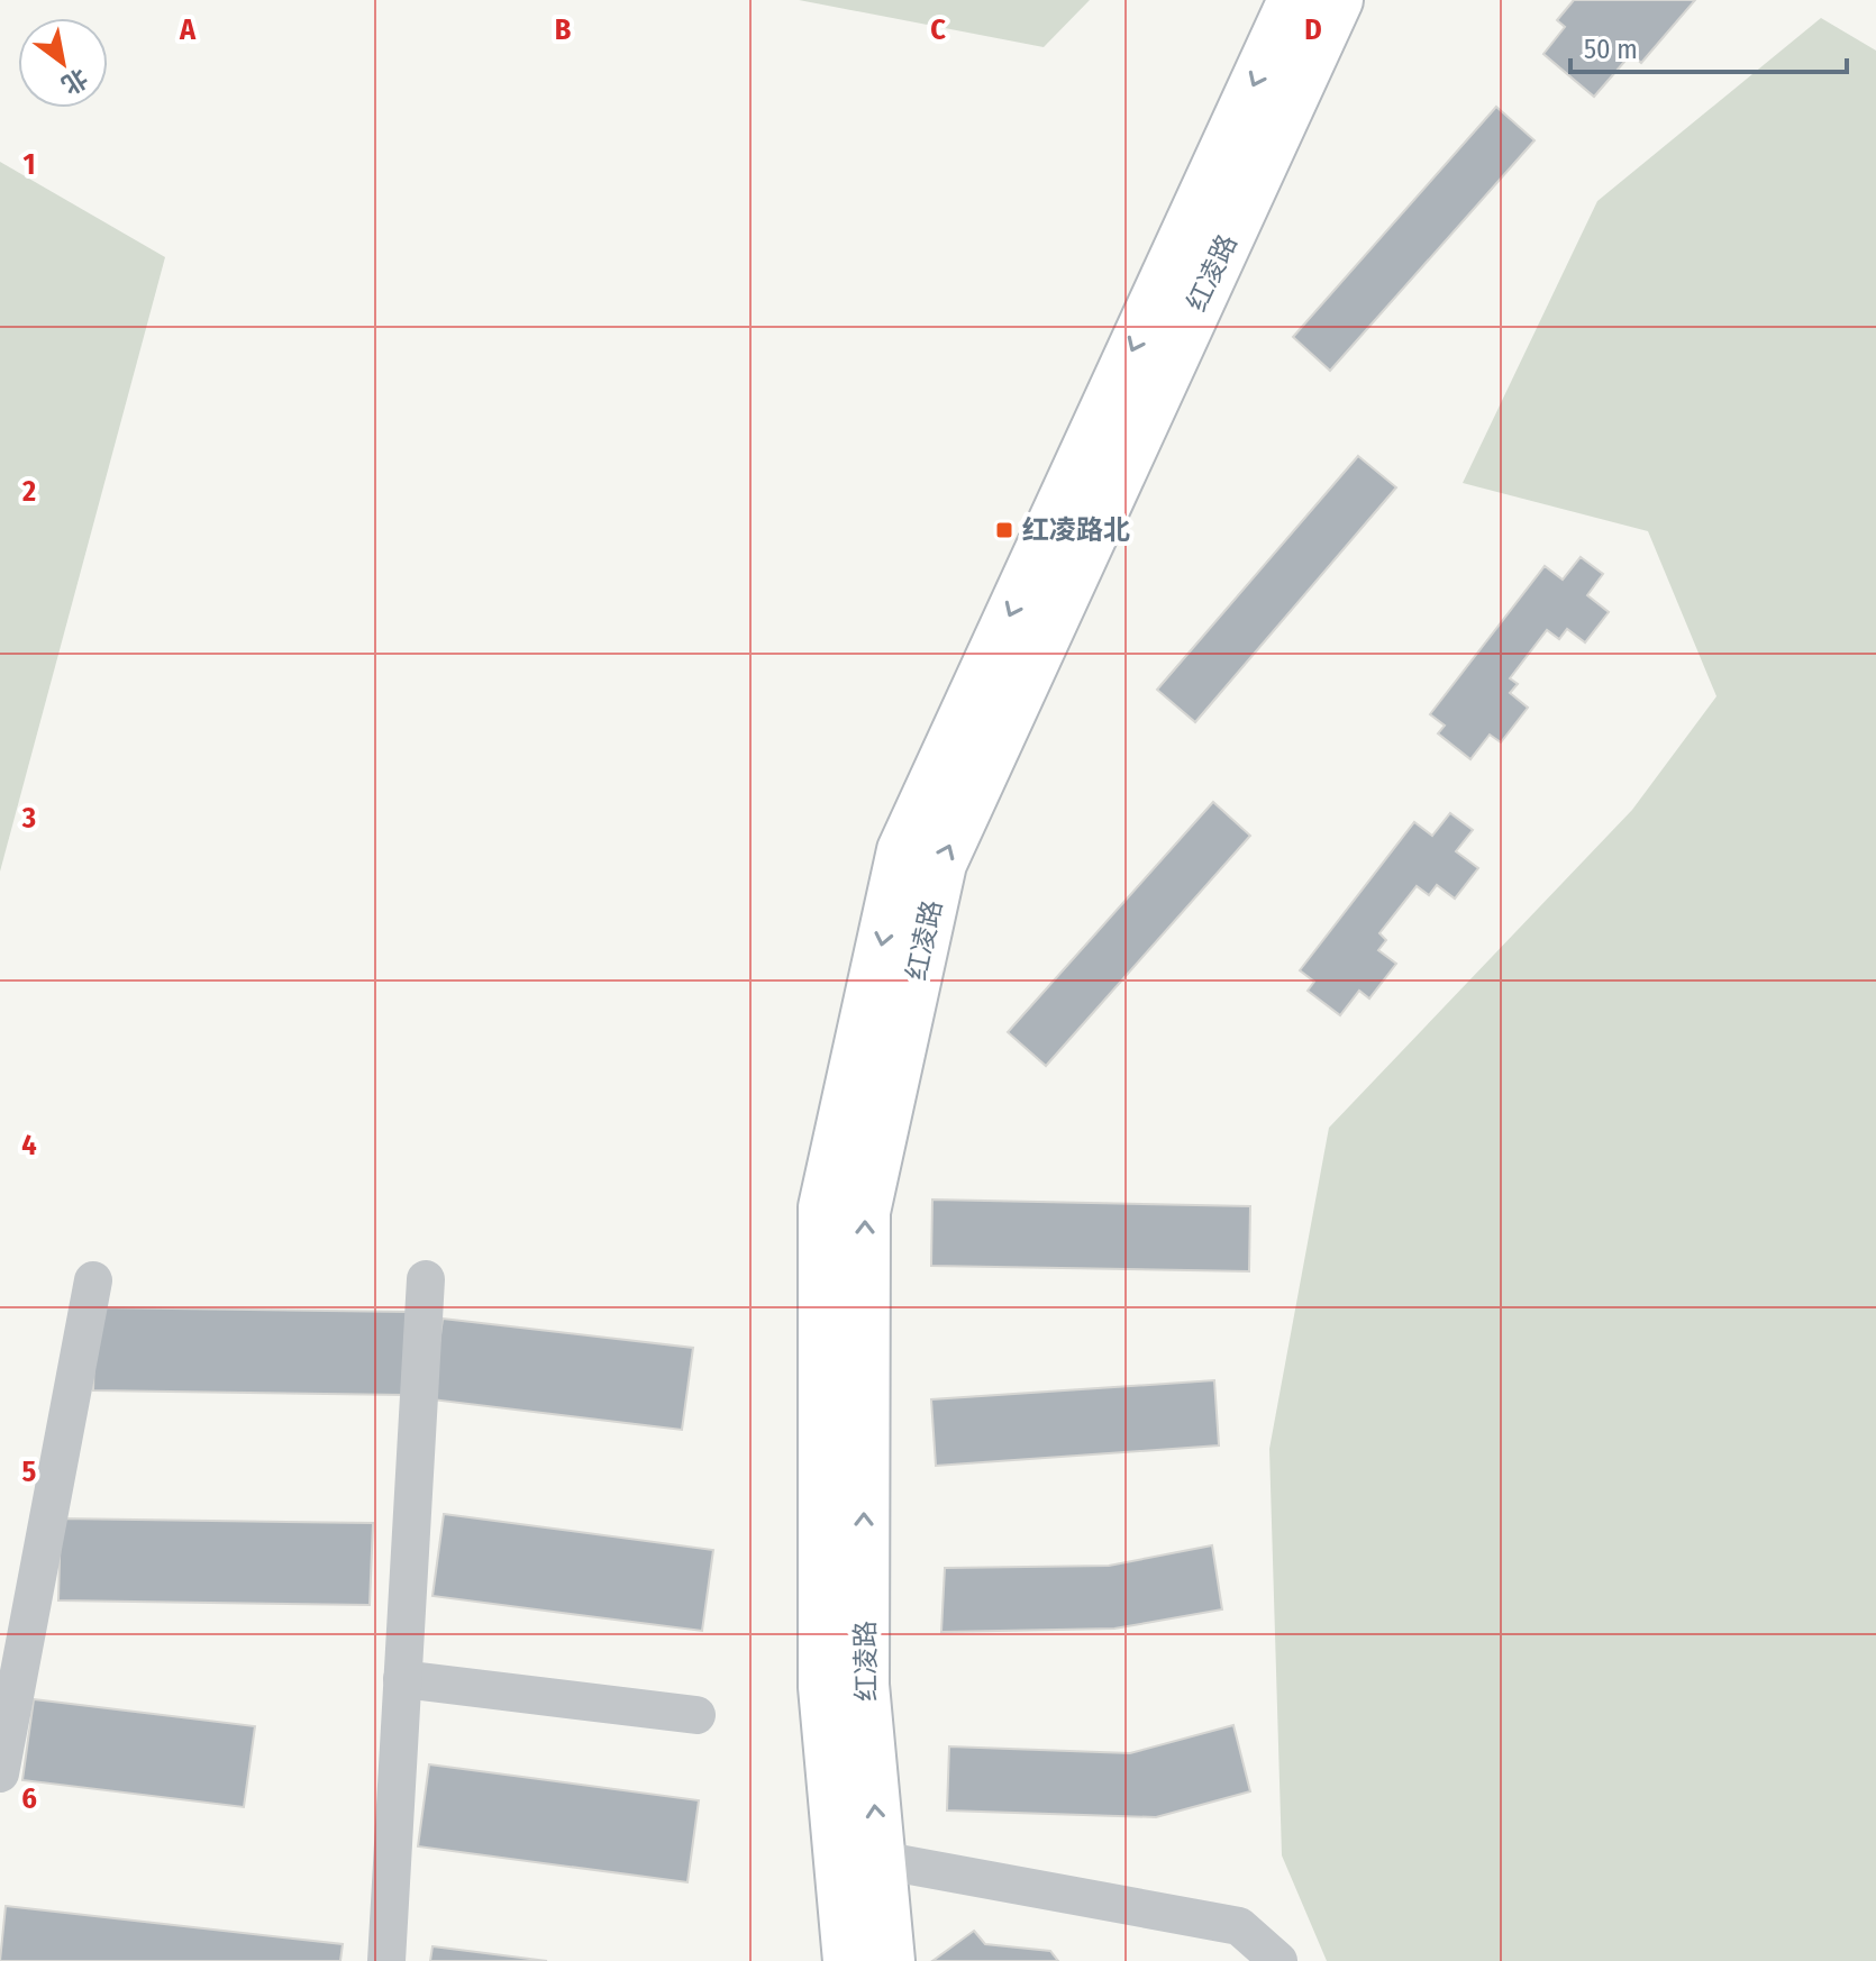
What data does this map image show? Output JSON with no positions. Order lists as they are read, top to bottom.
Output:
{
  "streets": {
    "main road": ["红凌路"]
  },
  "places": {
    "transit": ["红凌路北"]
  },
  "scale_bar": "50 m",
  "north": "bottom right",
  "grid": {
    "columns": [
      "A",
      "B",
      "C",
      "D"
    ],
    "rows": [
      "1",
      "2",
      "3",
      "4",
      "5",
      "6"
    ]
  }
}
